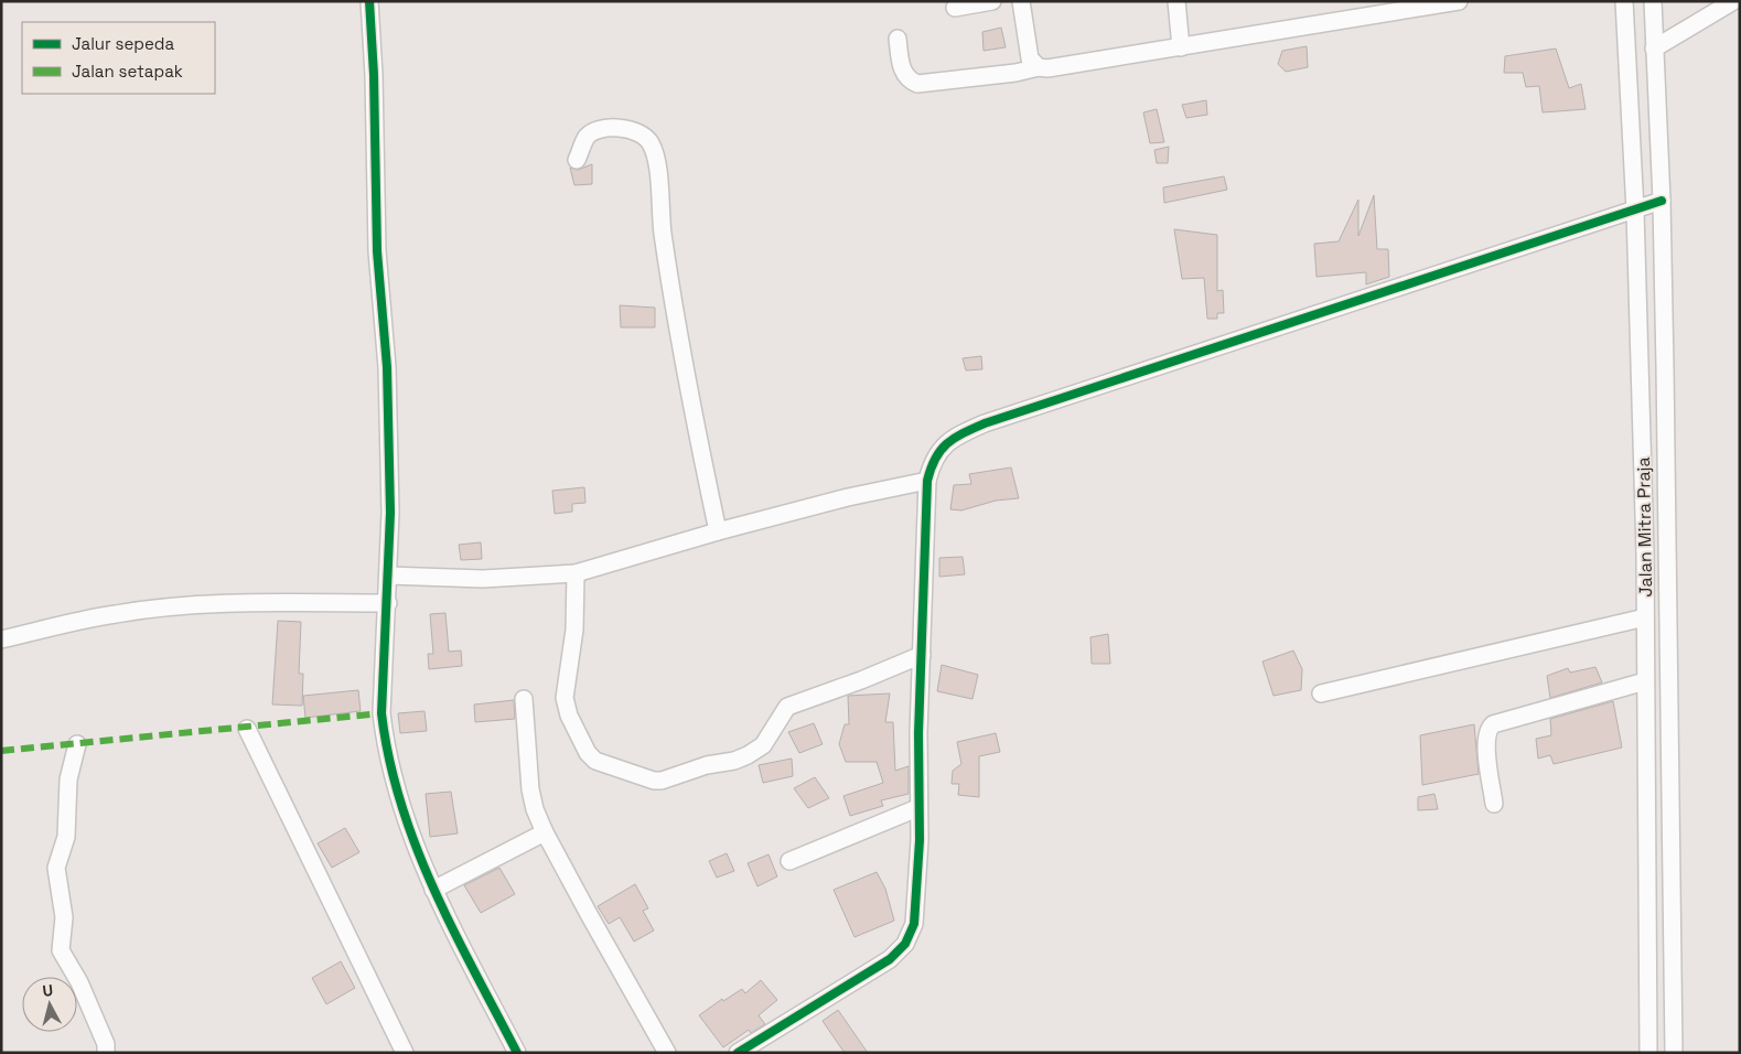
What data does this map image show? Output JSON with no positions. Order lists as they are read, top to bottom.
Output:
{
  "streets": {
    "street": ["Jalan Mitra Praja"]
  },
  "legend": ["Jalur sepeda", "Jalan setapak"],
  "north": "top"
}
